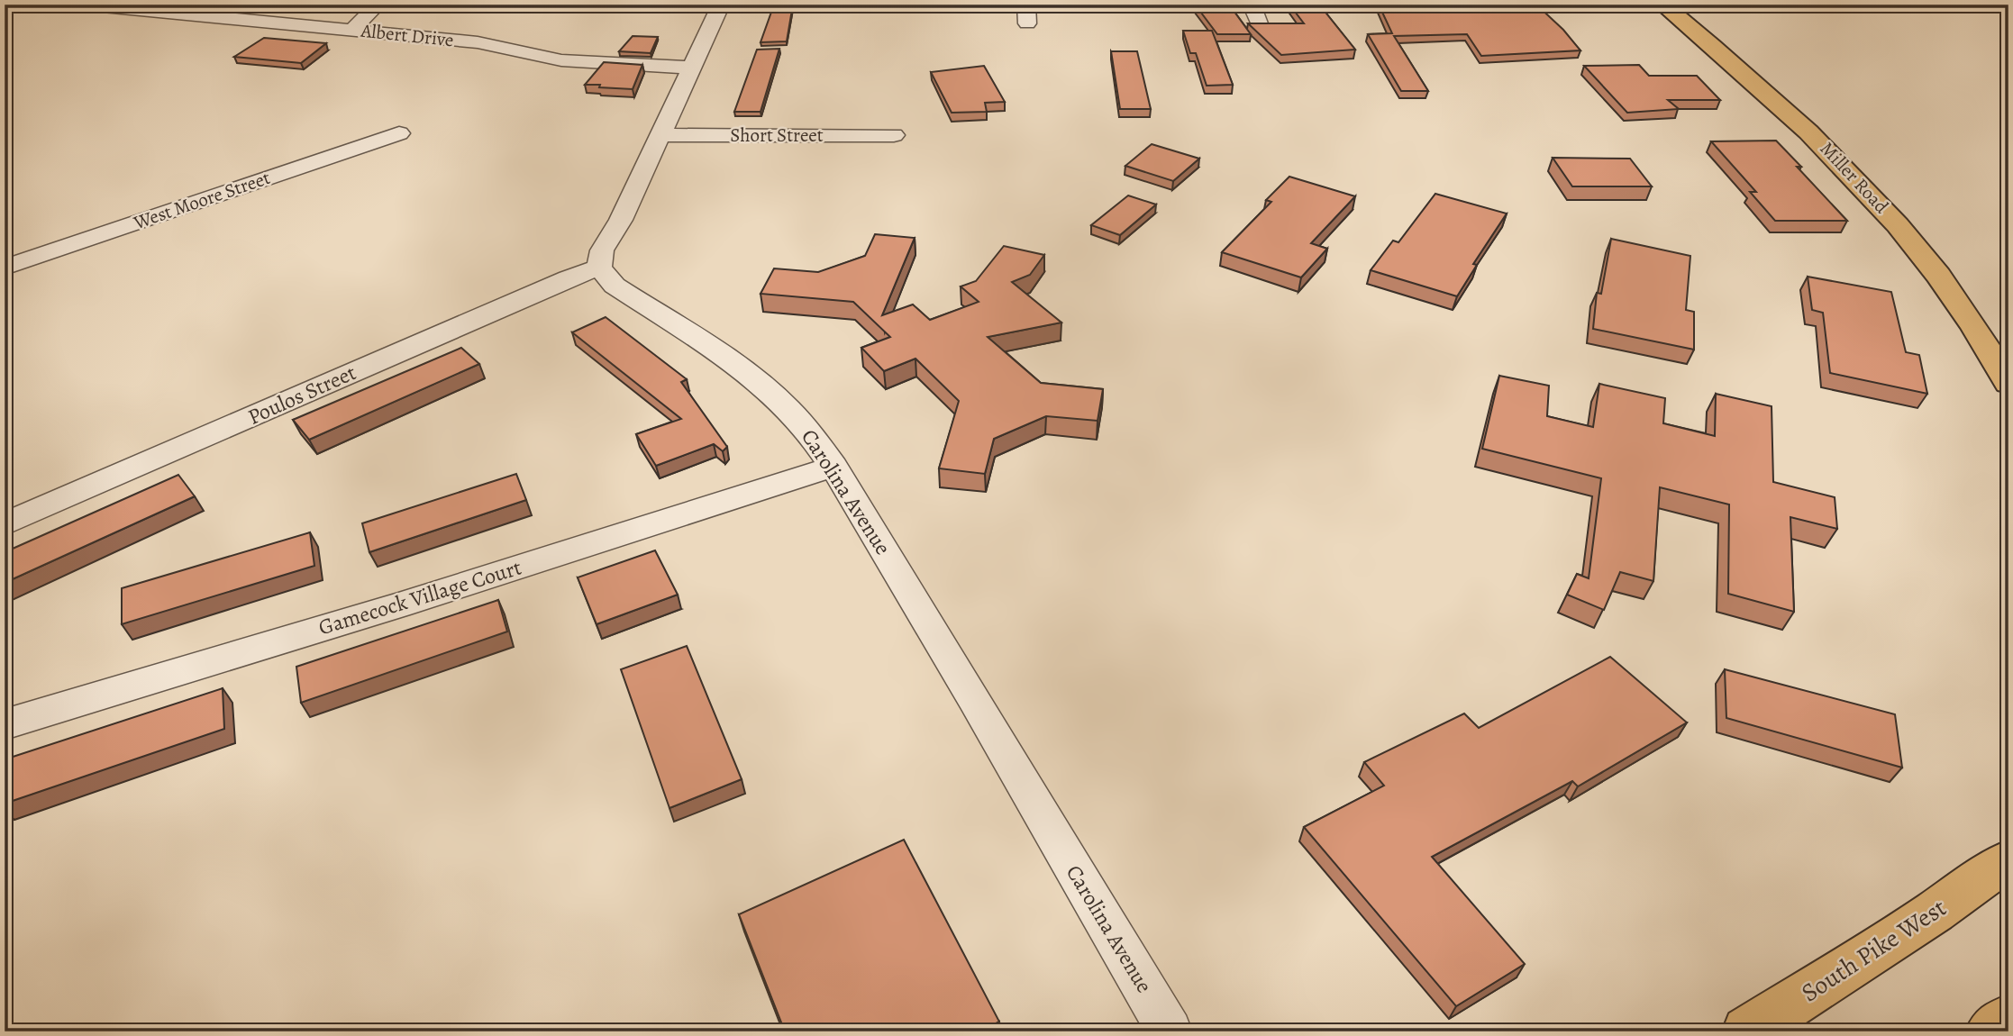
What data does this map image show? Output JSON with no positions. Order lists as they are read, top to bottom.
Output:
{
  "streets": {
    "main road": ["Miller Road", "South Pike West"],
    "street": [
      "Albert Drive",
      "Short Street",
      "West Moore Street",
      "Poulos Street",
      "Carolina Avenue",
      "Gamecock Village Court"
    ]
  },
  "crossings": [
    ["Poulos Street", "Carolina Avenue"],
    ["Carolina Avenue", "Gamecock Village Court"]
  ]
}
